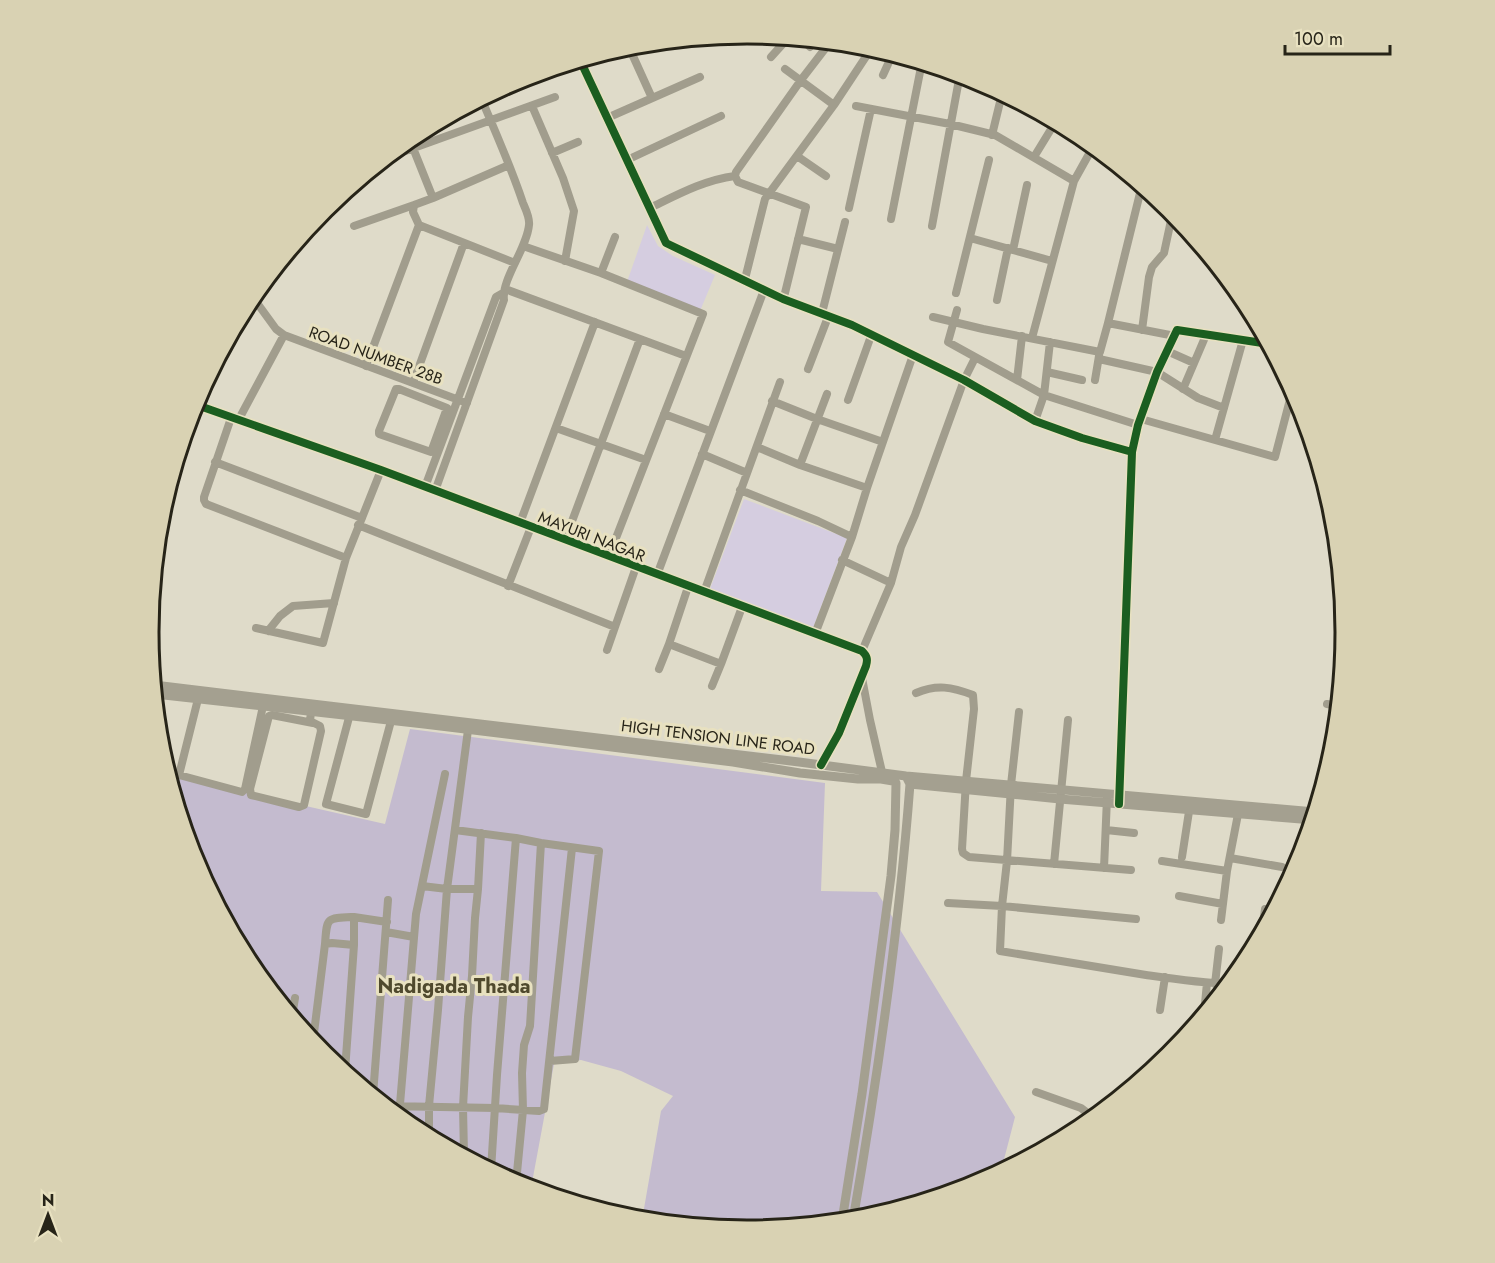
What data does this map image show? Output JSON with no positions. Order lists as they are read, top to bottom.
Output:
{
  "streets": {
    "main road": ["HIGH TENSION LINE ROAD"],
    "street": ["ROAD NUMBER 28B", "MAYURI NAGAR"]
  },
  "districts": ["Nadigada Thada"],
  "scale_bar": "100 m",
  "north": "top"
}
